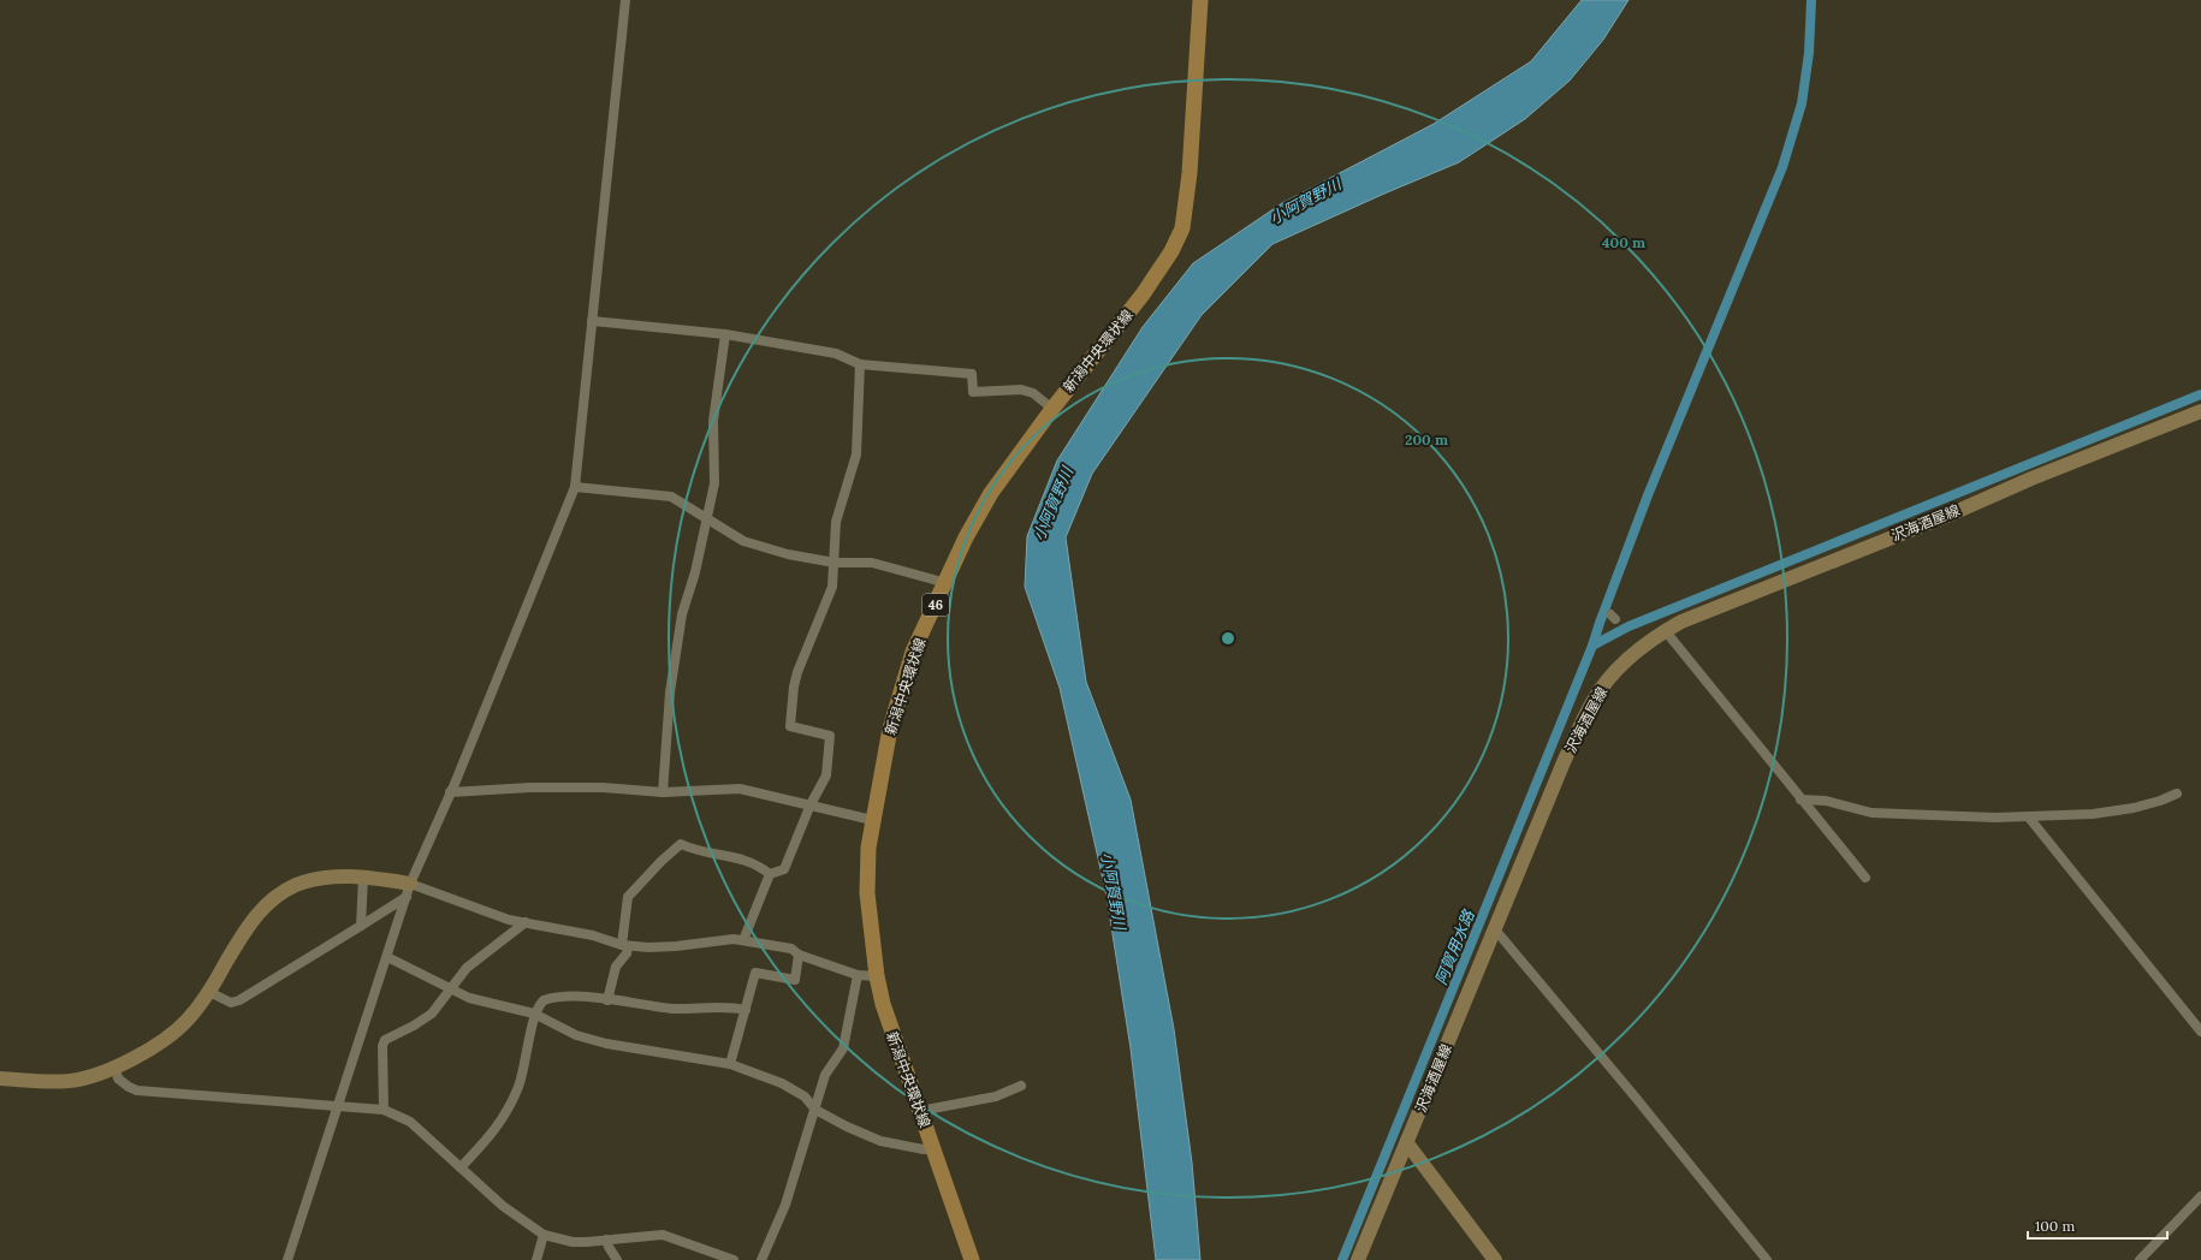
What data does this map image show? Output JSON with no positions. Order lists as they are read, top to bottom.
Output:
{
  "streets": {
    "main road": ["新潟中央環状線", "沢海酒屋線", "46"]
  },
  "water": ["小阿賀野川", "阿賀用水路"],
  "scale_bar": "100 m",
  "rings": ["400 m", "200 m"]
}
